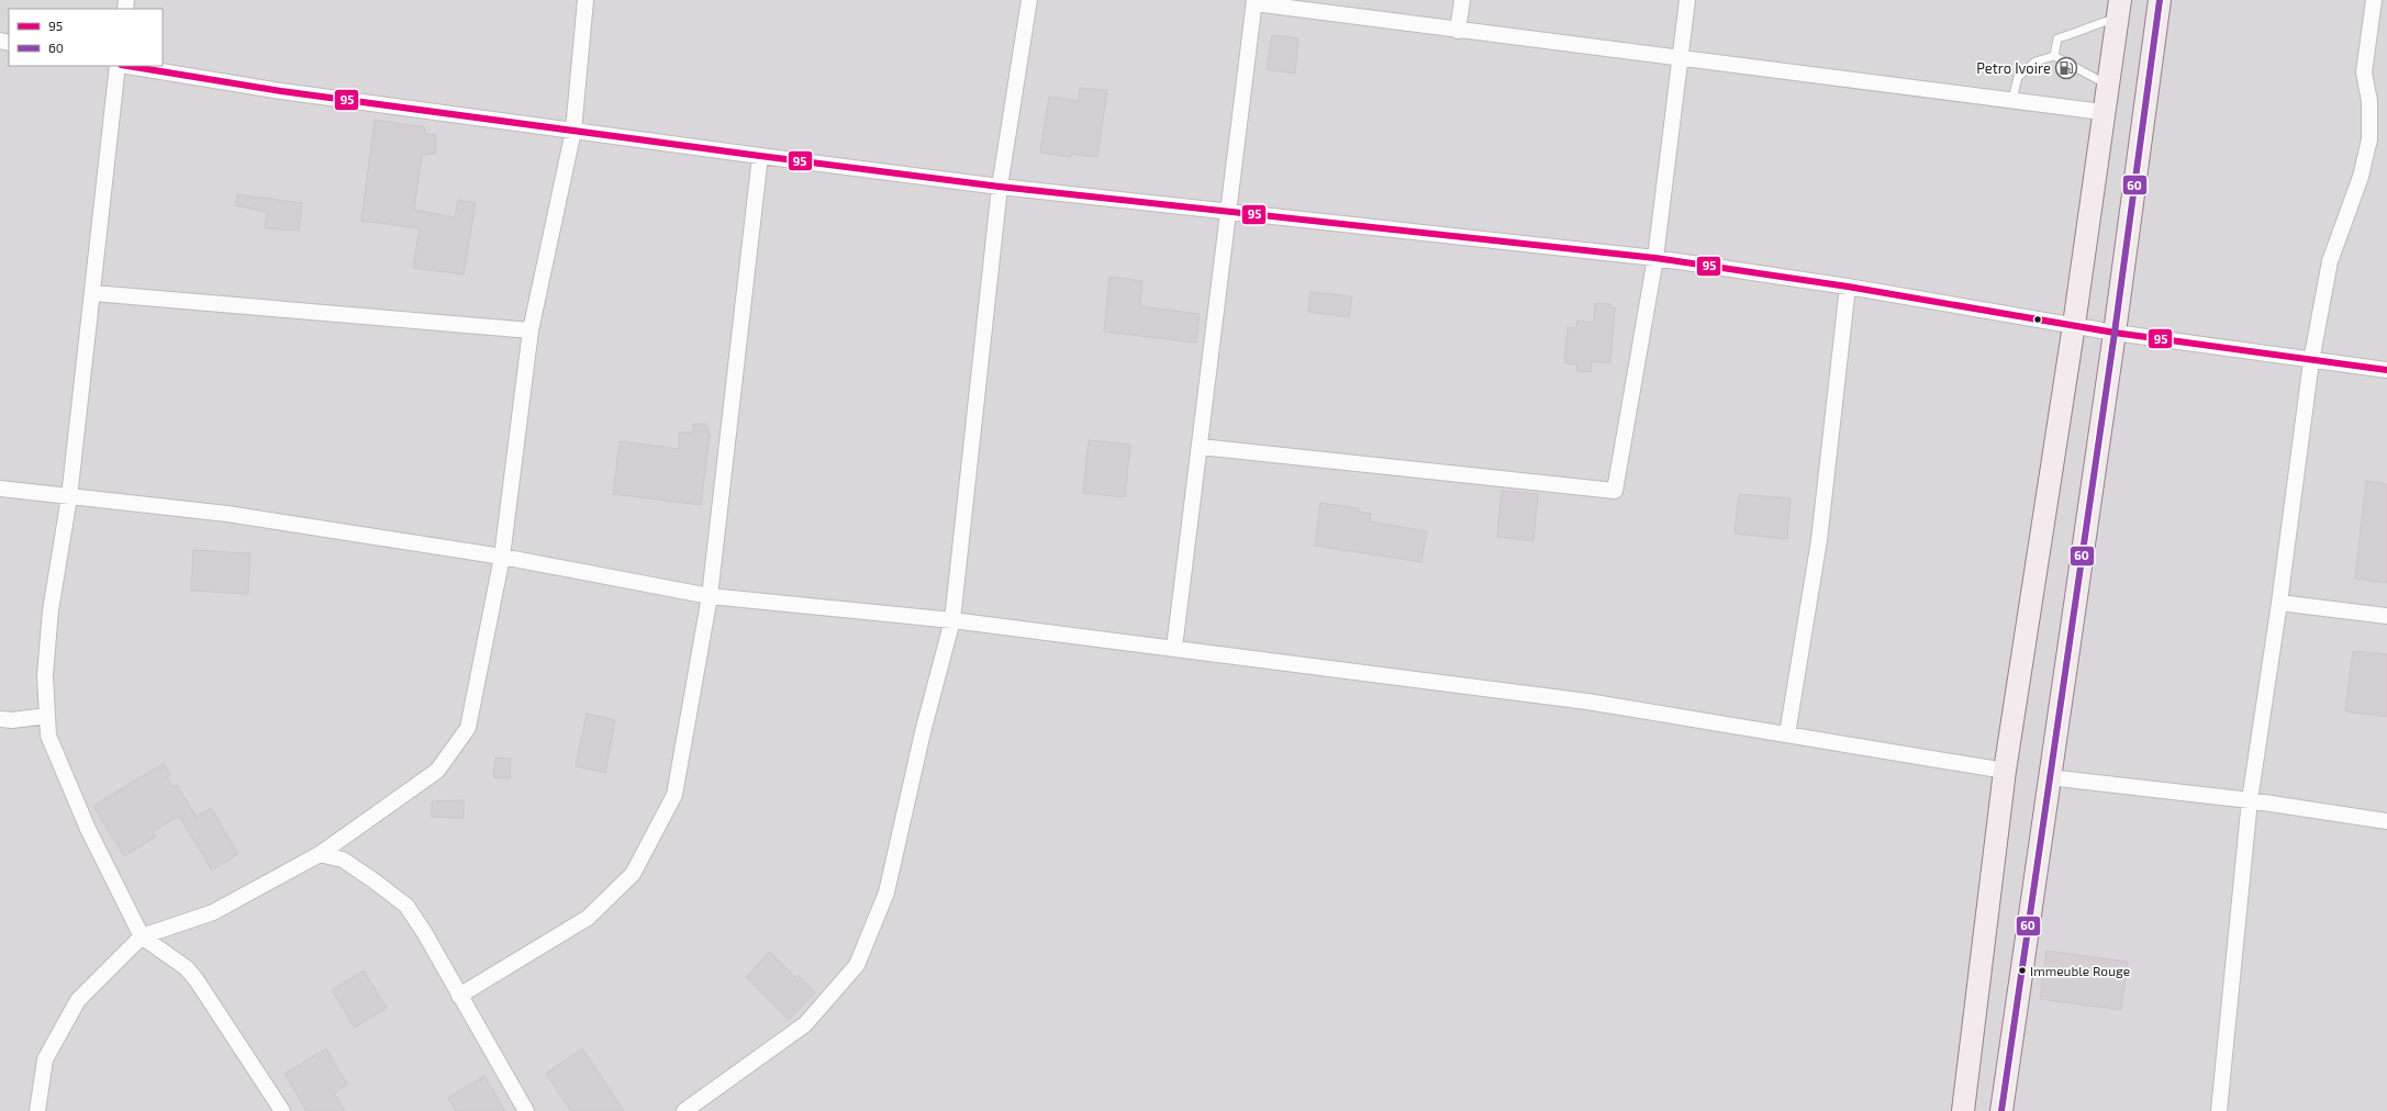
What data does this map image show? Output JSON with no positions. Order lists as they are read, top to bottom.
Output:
{
  "places": {
    "fuel station": ["Petro Ivoire"],
    "other": ["Immeuble Rouge"]
  },
  "lines": ["transit line 60", "transit line 95"],
  "legend": ["95", "60"]
}
